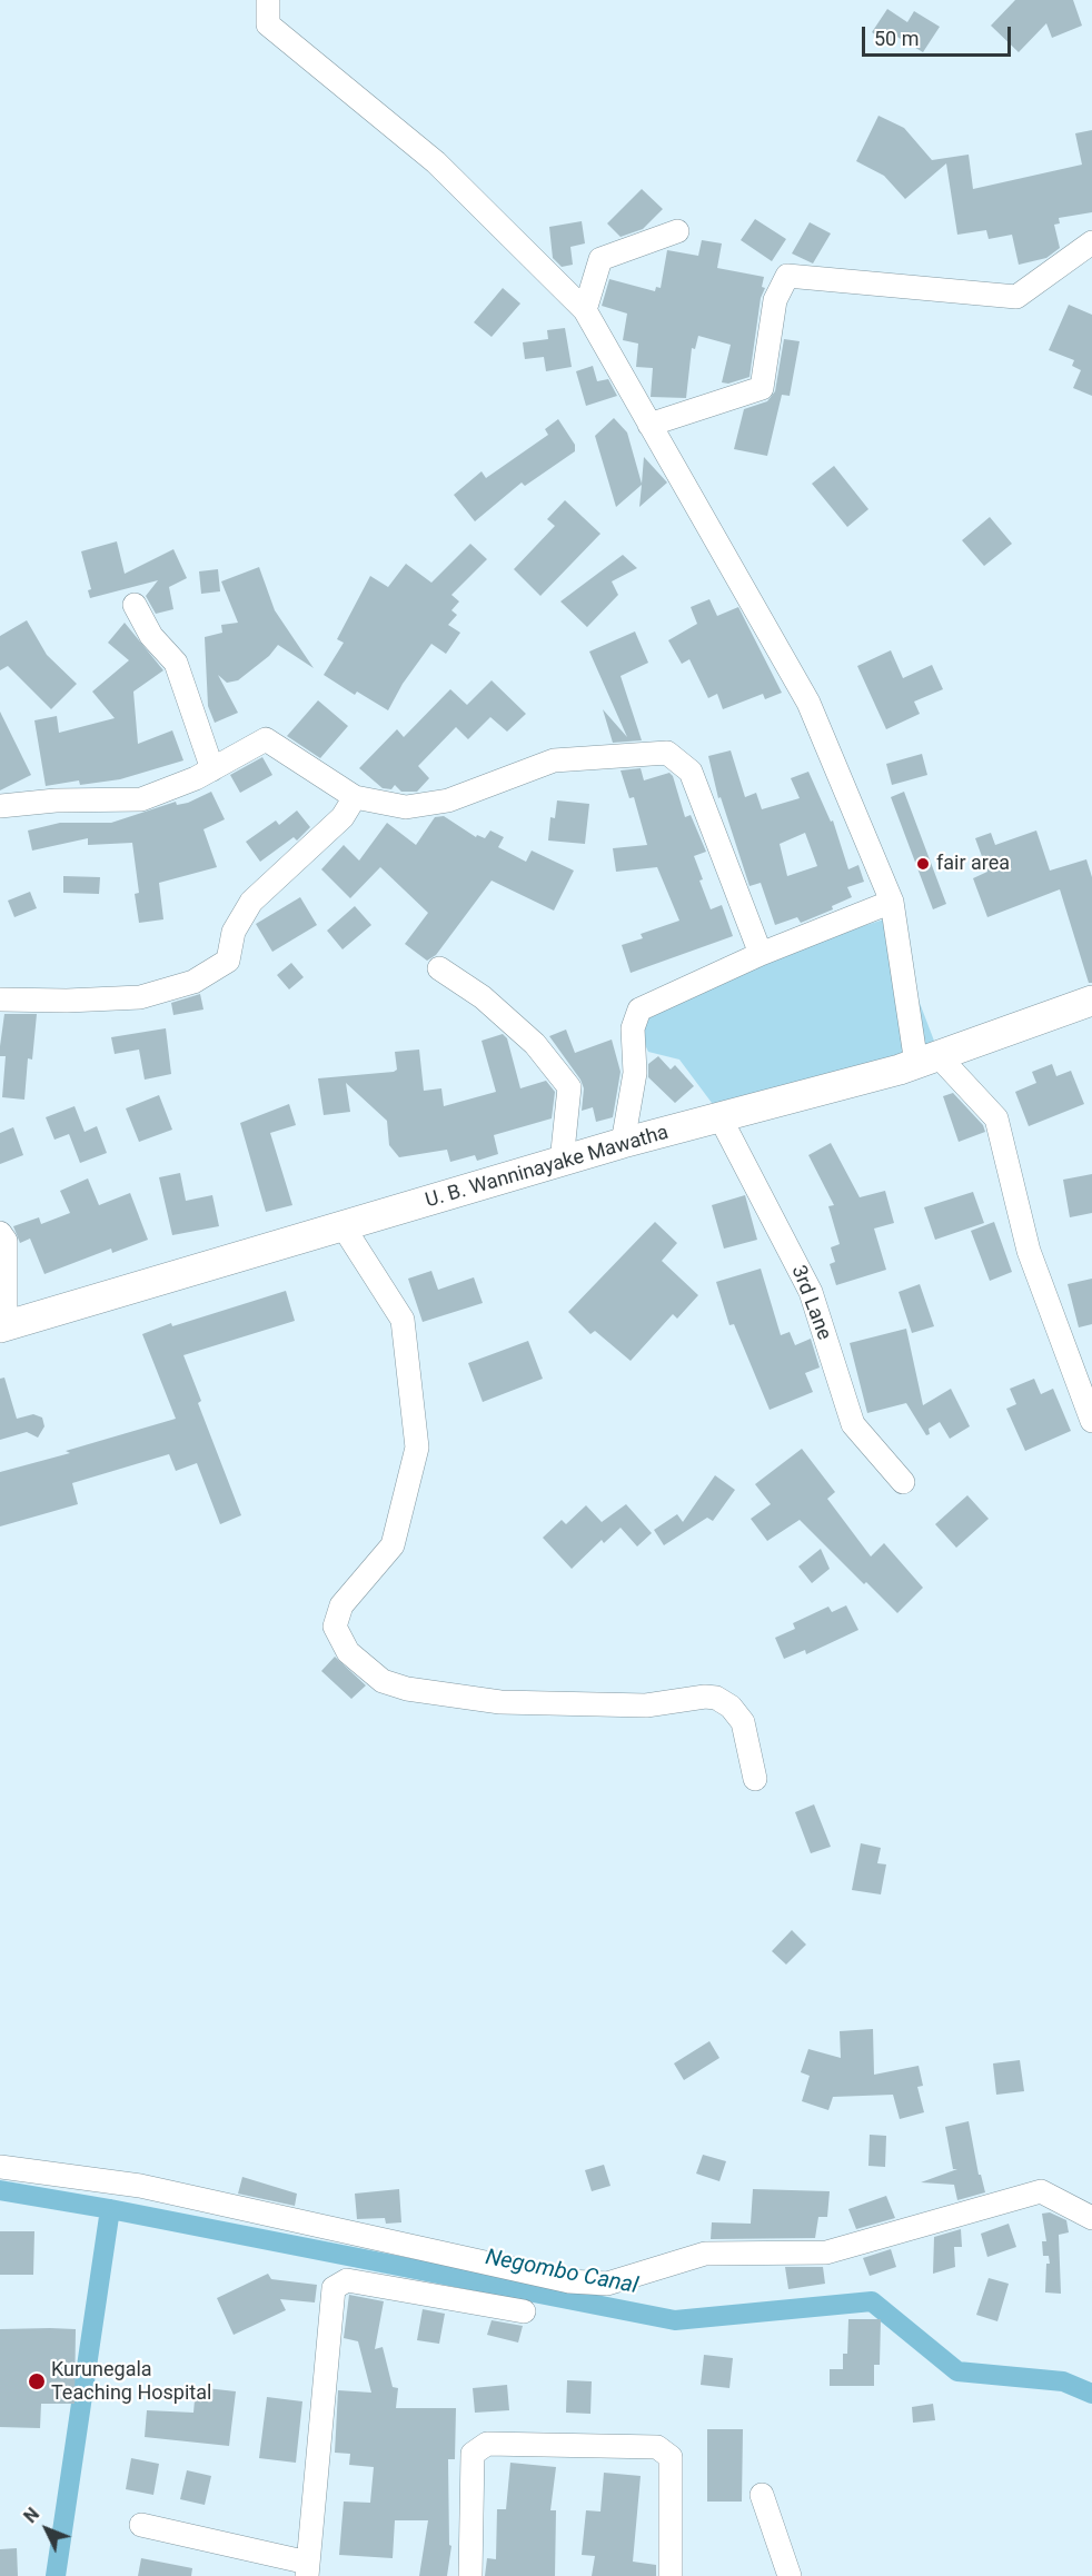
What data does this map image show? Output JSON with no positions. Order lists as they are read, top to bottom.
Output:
{
  "streets": {
    "main road": ["U. B. Wanninayake Mawatha"],
    "street": ["3rd Lane"]
  },
  "crossings": [
    ["U. B. Wanninayake Mawatha", "3rd Lane"]
  ],
  "water": ["Negombo Canal"],
  "places": ["fair area", "Kurunegala Teaching Hospital"],
  "scale_bar": "50 m",
  "north": "top left"
}
